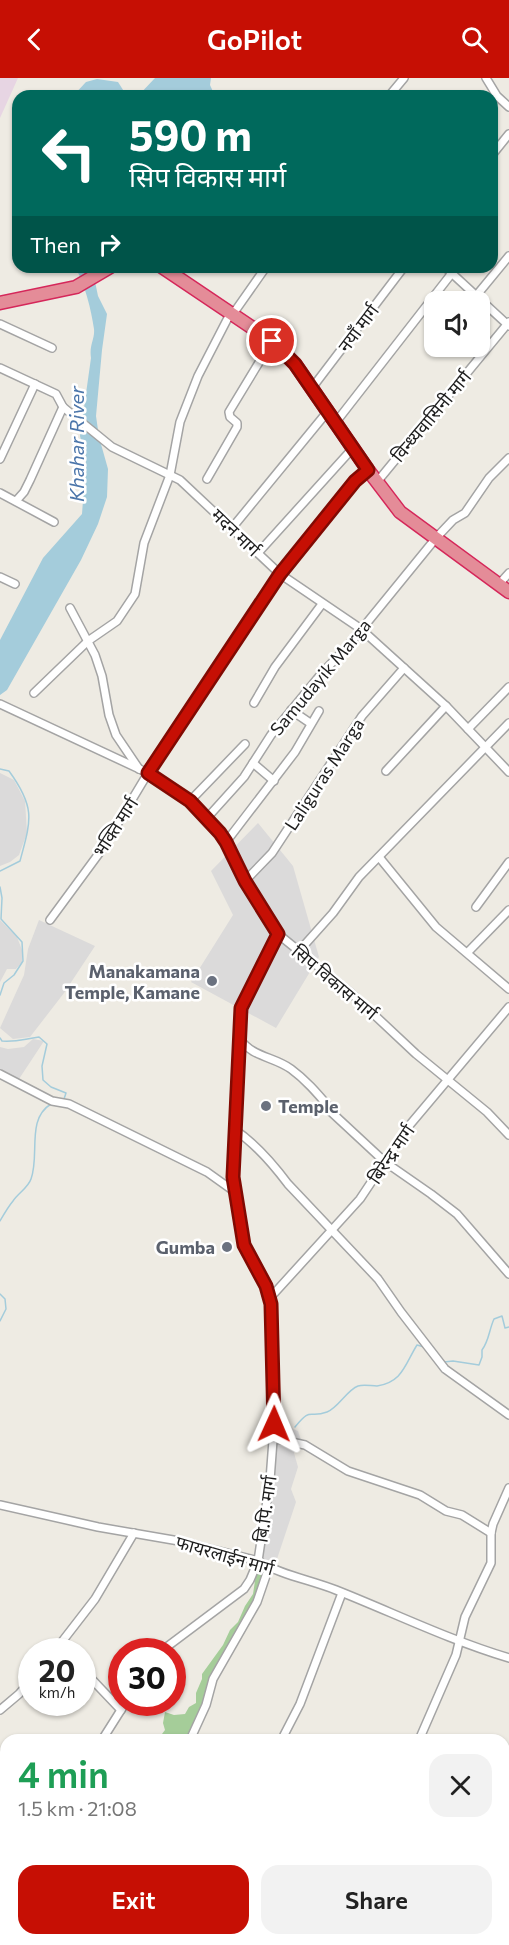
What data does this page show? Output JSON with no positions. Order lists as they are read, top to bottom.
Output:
{
  "streets": {
    "street": [
      "नयाँ मार्ग",
      "विन्ध्यवासिनी मार्ग",
      "मदन मार्ग",
      "Samudayik Marga",
      "Laliguras Marga",
      "भक्ति मार्ग",
      "सिप विकास मार्ग",
      "बिरेन्द्र मार्ग",
      "बि.पि. मार्ग",
      "फायरलाईन मार्ग"
    ]
  },
  "crossings": [
    ["मदन मार्ग", "Samudayik Marga"],
    ["मदन मार्ग", "Laliguras Marga"],
    ["मदन मार्ग", "भक्ति मार्ग"],
    ["Samudayik Marga", "सिप विकास मार्ग"],
    ["Laliguras Marga", "सिप विकास मार्ग"],
    ["भक्ति मार्ग", "सिप विकास मार्ग"],
    ["सिप विकास मार्ग", "बिरेन्द्र मार्ग"],
    ["सिप विकास मार्ग", "बि.पि. मार्ग"],
    ["बिरेन्द्र मार्ग", "बि.पि. मार्ग"],
    ["बि.पि. मार्ग", "फायरलाईन मार्ग"]
  ],
  "water": ["Khahar River"],
  "places": ["Manakamana Temple, Kamane", "Temple", "Gumba"],
  "page": {
    "header": "GoPilot",
    "turn": ["590 m", "सिप विकास मार्ग"],
    "then": "Then",
    "speed": "20 km/h",
    "limit": "30",
    "heading": ["4 min", "1.5 km · 21:08"],
    "buttons": ["Exit", "Share"]
  }
}
